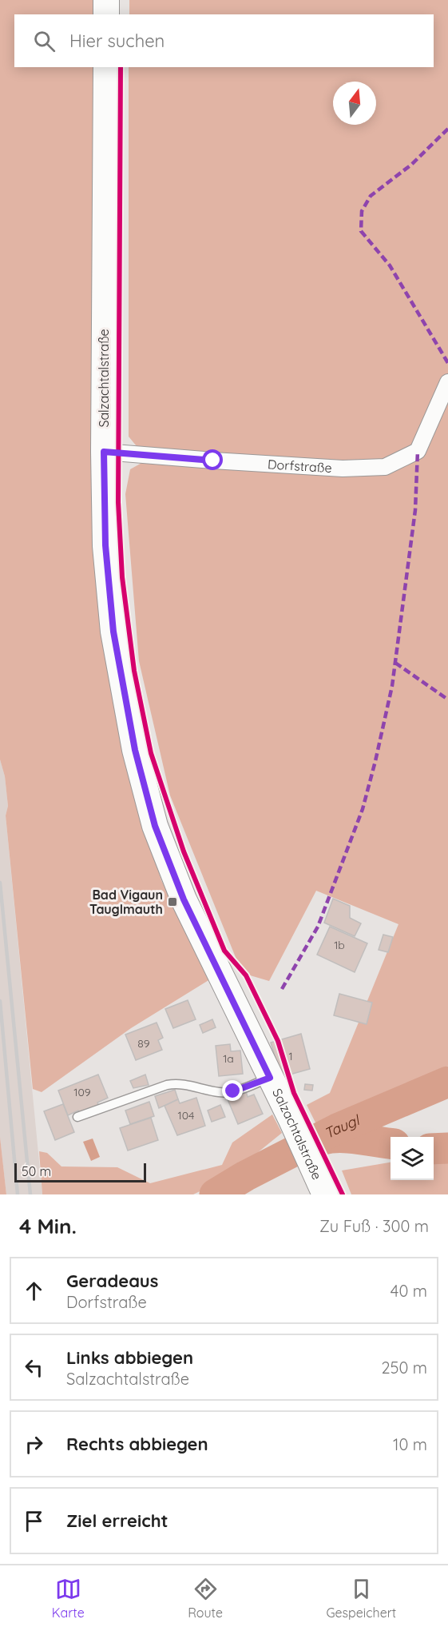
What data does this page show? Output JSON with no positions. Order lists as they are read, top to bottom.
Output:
{
  "streets": {
    "main road": ["Salzachtalstraße"],
    "street": ["Dorfstraße"]
  },
  "crossings": [
    ["Salzachtalstraße", "Dorfstraße"]
  ],
  "water": ["Taugl"],
  "places": {
    "transit": ["Bad Vigaun Tauglmauth"]
  },
  "house_numbers": [
    "1b",
    "89",
    "1",
    "1a",
    "109",
    "104"
  ],
  "scale_bar": "50 m",
  "north": "top",
  "page": {
    "search": "Hier suchen",
    "scale": "50 m",
    "heading": ["4 Min.", "Zu Fuß · 300 m"],
    "list": [
      ["Geradeaus", "Dorfstraße", "40 m"],
      ["Links abbiegen", "Salzachtalstraße", "250 m"],
      ["Rechts abbiegen", "10 m"],
      "Ziel erreicht"
    ],
    "nav": ["Karte", "Route", "Gespeichert"]
  }
}
